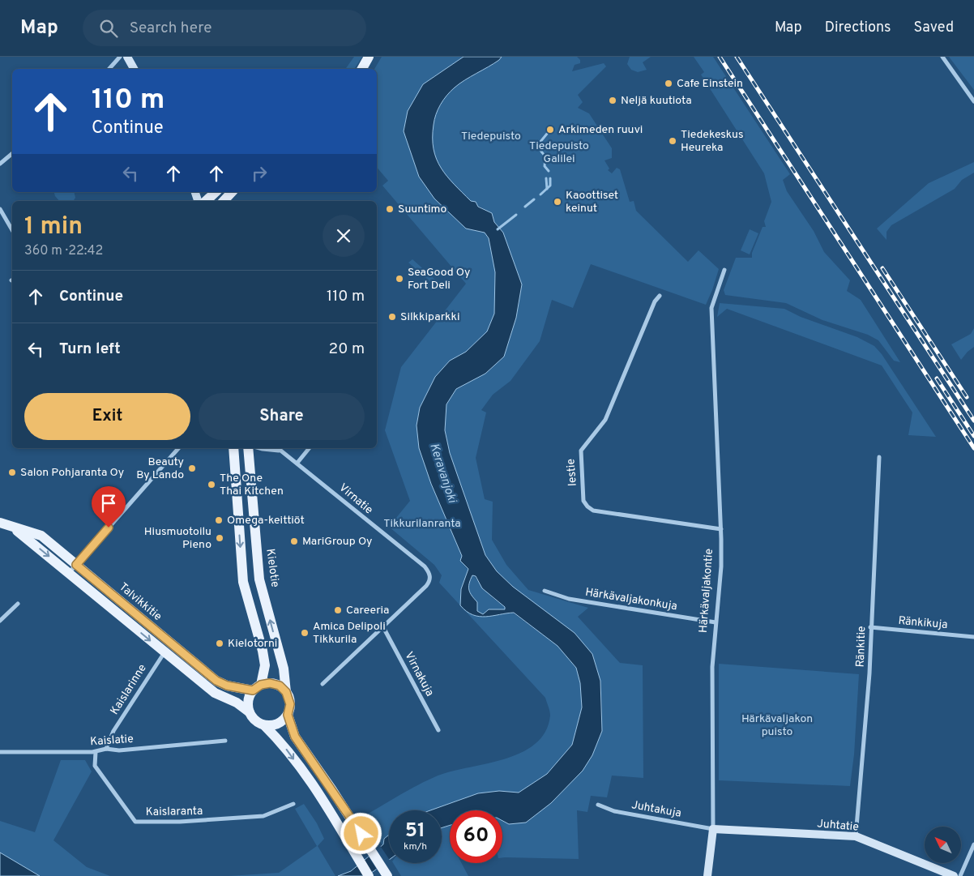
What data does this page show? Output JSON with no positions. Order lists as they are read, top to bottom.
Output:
{
  "streets": {
    "main road": ["Kielotie", "Talvikkitie"],
    "street": [
      "Iestie",
      "Virnatie",
      "Härkävaljakontie",
      "Härkävaljakonkuja",
      "Ränkikuja",
      "Ränkitie",
      "Virnakuja",
      "Kaislarinne",
      "Kaislatie",
      "Juhtakuja",
      "Kaislaranta",
      "Juhtatie"
    ]
  },
  "crossings": [
    ["Iestie", "Härkävaljakontie"],
    ["Virnatie", "Virnakuja"],
    ["Kielotie", "Talvikkitie"],
    ["Härkävaljakontie", "Härkävaljakonkuja"],
    ["Härkävaljakontie", "Juhtakuja"],
    ["Härkävaljakontie", "Juhtatie"],
    ["Talvikkitie", "Kaislarinne"],
    ["Ränkikuja", "Ränkitie"],
    ["Ränkitie", "Juhtatie"],
    ["Kaislarinne", "Kaislatie"],
    ["Kaislatie", "Kaislaranta"],
    ["Juhtakuja", "Juhtatie"]
  ],
  "water": ["Keravanjoki"],
  "parks": [
    "Tiedepuisto",
    "Tiedepuisto Galilei",
    "Tikkurilanranta",
    "Härkävaljakon puisto"
  ],
  "places": [
    "Cafe Einstein",
    "Neljä kuutiota",
    "Arkimeden ruuvi",
    "Tiedekeskus Heureka",
    "Kaoottiset keinut",
    "Suuntimo",
    "SeaGood Oy Fort Deli",
    "Silkkiparkki",
    "Beauty By Lando",
    "Salon Pohjaranta Oy",
    "The One Thai Kitchen",
    "Omega-keittiöt",
    "Hiusmuotoilu Pieno",
    "MariGroup Oy",
    "Careeria",
    "Amica Delipoli Tikkurila",
    "Kielotorni"
  ],
  "north": "top left",
  "page": {
    "header": "Map",
    "search": "Search here",
    "nav": ["Map", "Directions", "Saved"],
    "turn": ["110 m", "Continue"],
    "heading": ["1 min", "360 m · 22:42"],
    "list": [
      {
        "name": "Continue",
        "value": "110 m"
      },
      {
        "name": "Turn left",
        "value": "20 m"
      }
    ],
    "buttons": ["Exit", "Share"],
    "speed": "51 km/h",
    "limit": "60"
  }
}
